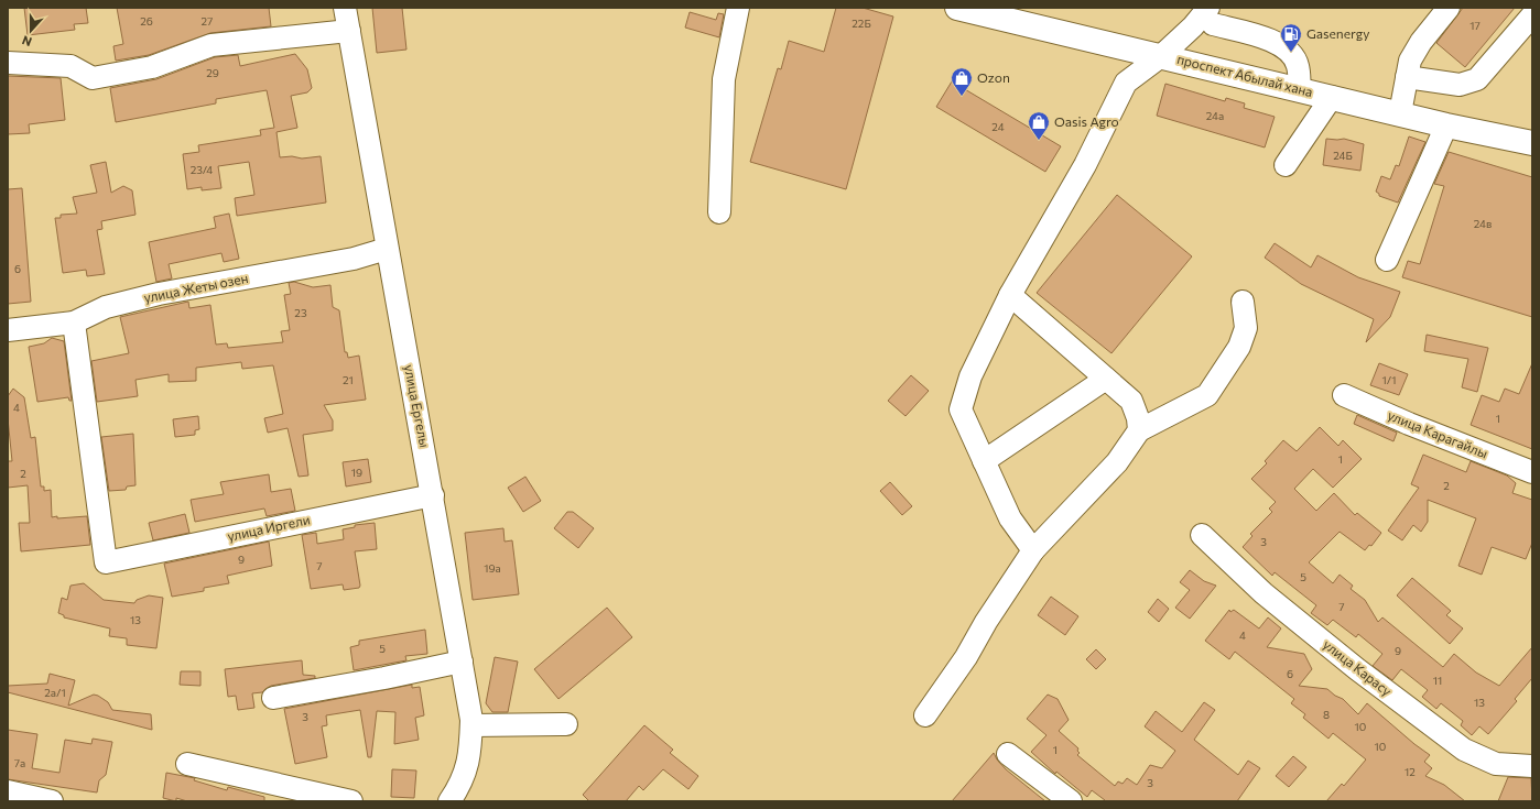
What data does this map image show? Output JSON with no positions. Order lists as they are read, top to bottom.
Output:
{
  "streets": {
    "main road": ["проспект Абылай хана"],
    "street": [
      "улица Жеты озен",
      "улица Ергелы",
      "улица Карагайлы",
      "улица Иргели",
      "улица Карасу"
    ]
  },
  "crossings": [
    ["улица Жеты озен", "улица Ергелы"],
    ["улица Жеты озен", "улица Иргели"],
    ["улица Ергелы", "улица Иргели"]
  ],
  "places": {
    "fuel station": ["Gasenergy"],
    "shop": ["Ozon", "Oasis Agro"]
  },
  "house_numbers": [
    "26",
    "27",
    "22Б",
    "17",
    "29",
    "24а",
    "24",
    "24Б",
    "23/4",
    "24в",
    "6",
    "23",
    "21",
    "1/1",
    "4",
    "1",
    "1",
    "19",
    "2",
    "2",
    "3",
    "9",
    "7",
    "19а",
    "5",
    "7",
    "13",
    "4",
    "5",
    "9",
    "6",
    "11",
    "2а/1",
    "13",
    "8",
    "3",
    "10",
    "10",
    "1",
    "7а",
    "12",
    "3"
  ],
  "north": "bottom"
}
